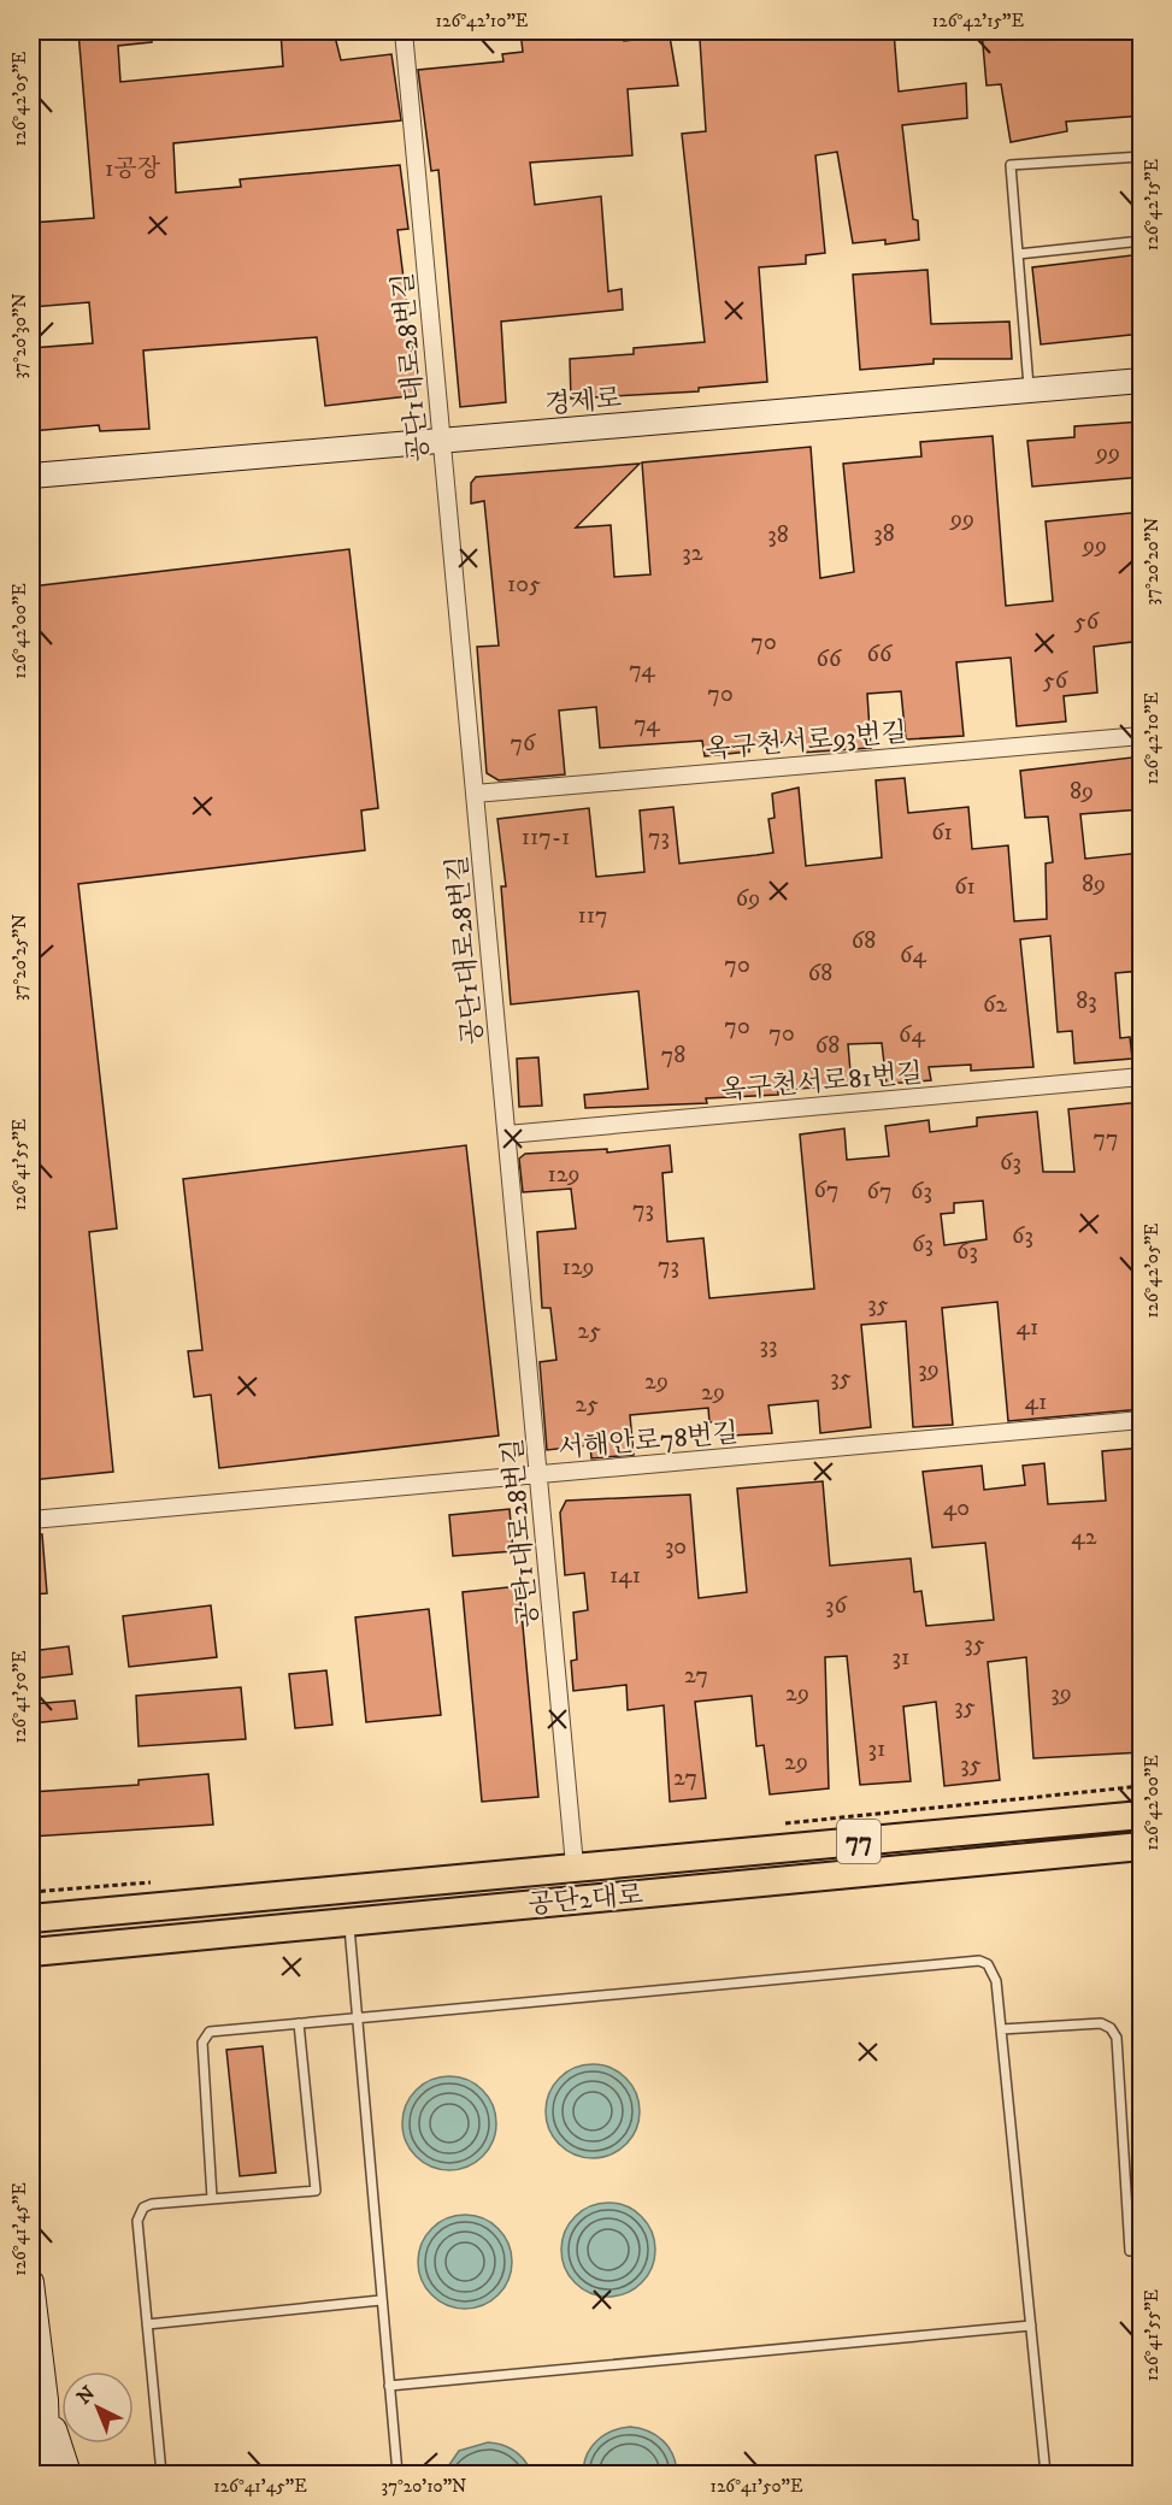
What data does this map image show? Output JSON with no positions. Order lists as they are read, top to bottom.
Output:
{
  "streets": {
    "main road": ["77", "공단2대로"],
    "street": [
      "공단1대로28번길",
      "경제로",
      "옥구천서로93번길",
      "옥구천서로81번길",
      "서해안로78번길"
    ]
  },
  "crossings": [
    ["공단1대로28번길", "경제로"],
    ["공단1대로28번길", "옥구천서로93번길"],
    ["공단1대로28번길", "옥구천서로81번길"],
    ["공단1대로28번길", "서해안로78번길"],
    ["공단1대로28번길", "공단2대로"]
  ],
  "house_numbers": [
    "1공장",
    "99",
    "99",
    "38",
    "38",
    "99",
    "32",
    "105",
    "56",
    "70",
    "66",
    "66",
    "74",
    "56",
    "70",
    "74",
    "76",
    "89",
    "61",
    "117-1",
    "73",
    "89",
    "61",
    "69",
    "117",
    "68",
    "64",
    "70",
    "68",
    "83",
    "62",
    "70",
    "70",
    "64",
    "68",
    "78",
    "77",
    "63",
    "129",
    "67",
    "67",
    "63",
    "73",
    "63",
    "63",
    "63",
    "73",
    "129",
    "35",
    "41",
    "25",
    "33",
    "39",
    "35",
    "29",
    "29",
    "41",
    "25",
    "40",
    "42",
    "30",
    "141",
    "36",
    "35",
    "31",
    "27",
    "29",
    "39",
    "35",
    "31",
    "29",
    "35",
    "27"
  ],
  "north": "top left",
  "coordinates": [
    "126°42'10\"E",
    "126°42'15\"E",
    "126°42'05\"E",
    "37°20'30\"N",
    "37°20'20\"N",
    "126°42'00\"E",
    "37°20'25\"N",
    "126°41'55\"E",
    "126°41'50\"E",
    "126°41'45\"E",
    "37°20'10\"N"
  ]
}
